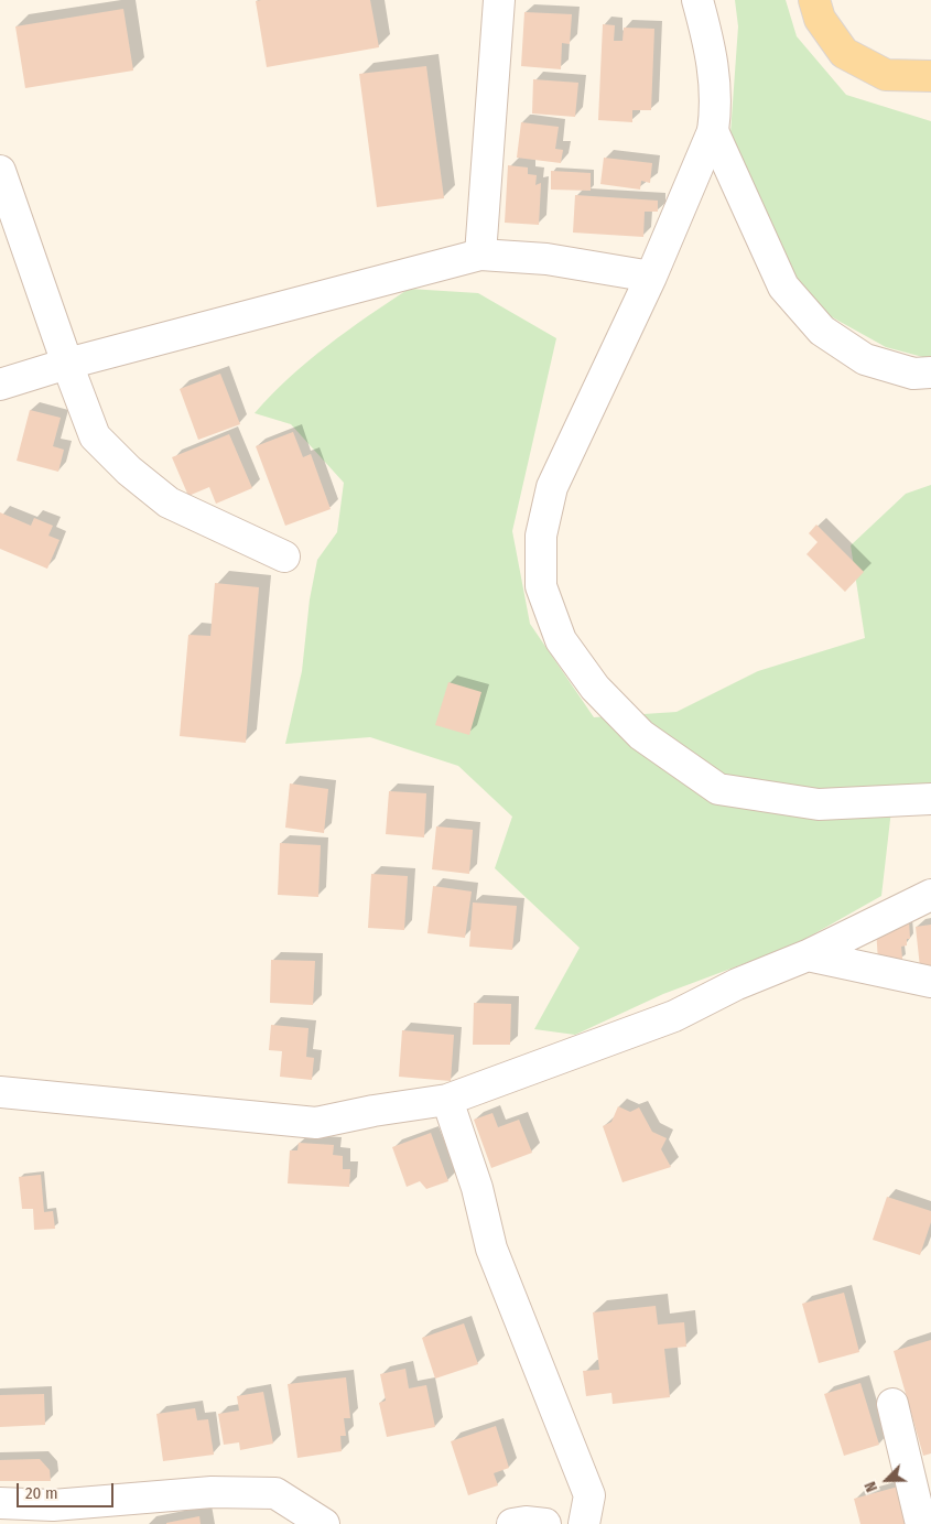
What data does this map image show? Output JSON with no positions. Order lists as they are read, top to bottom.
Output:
{
  "scale_bar": "20 m",
  "north": "bottom left"
}
